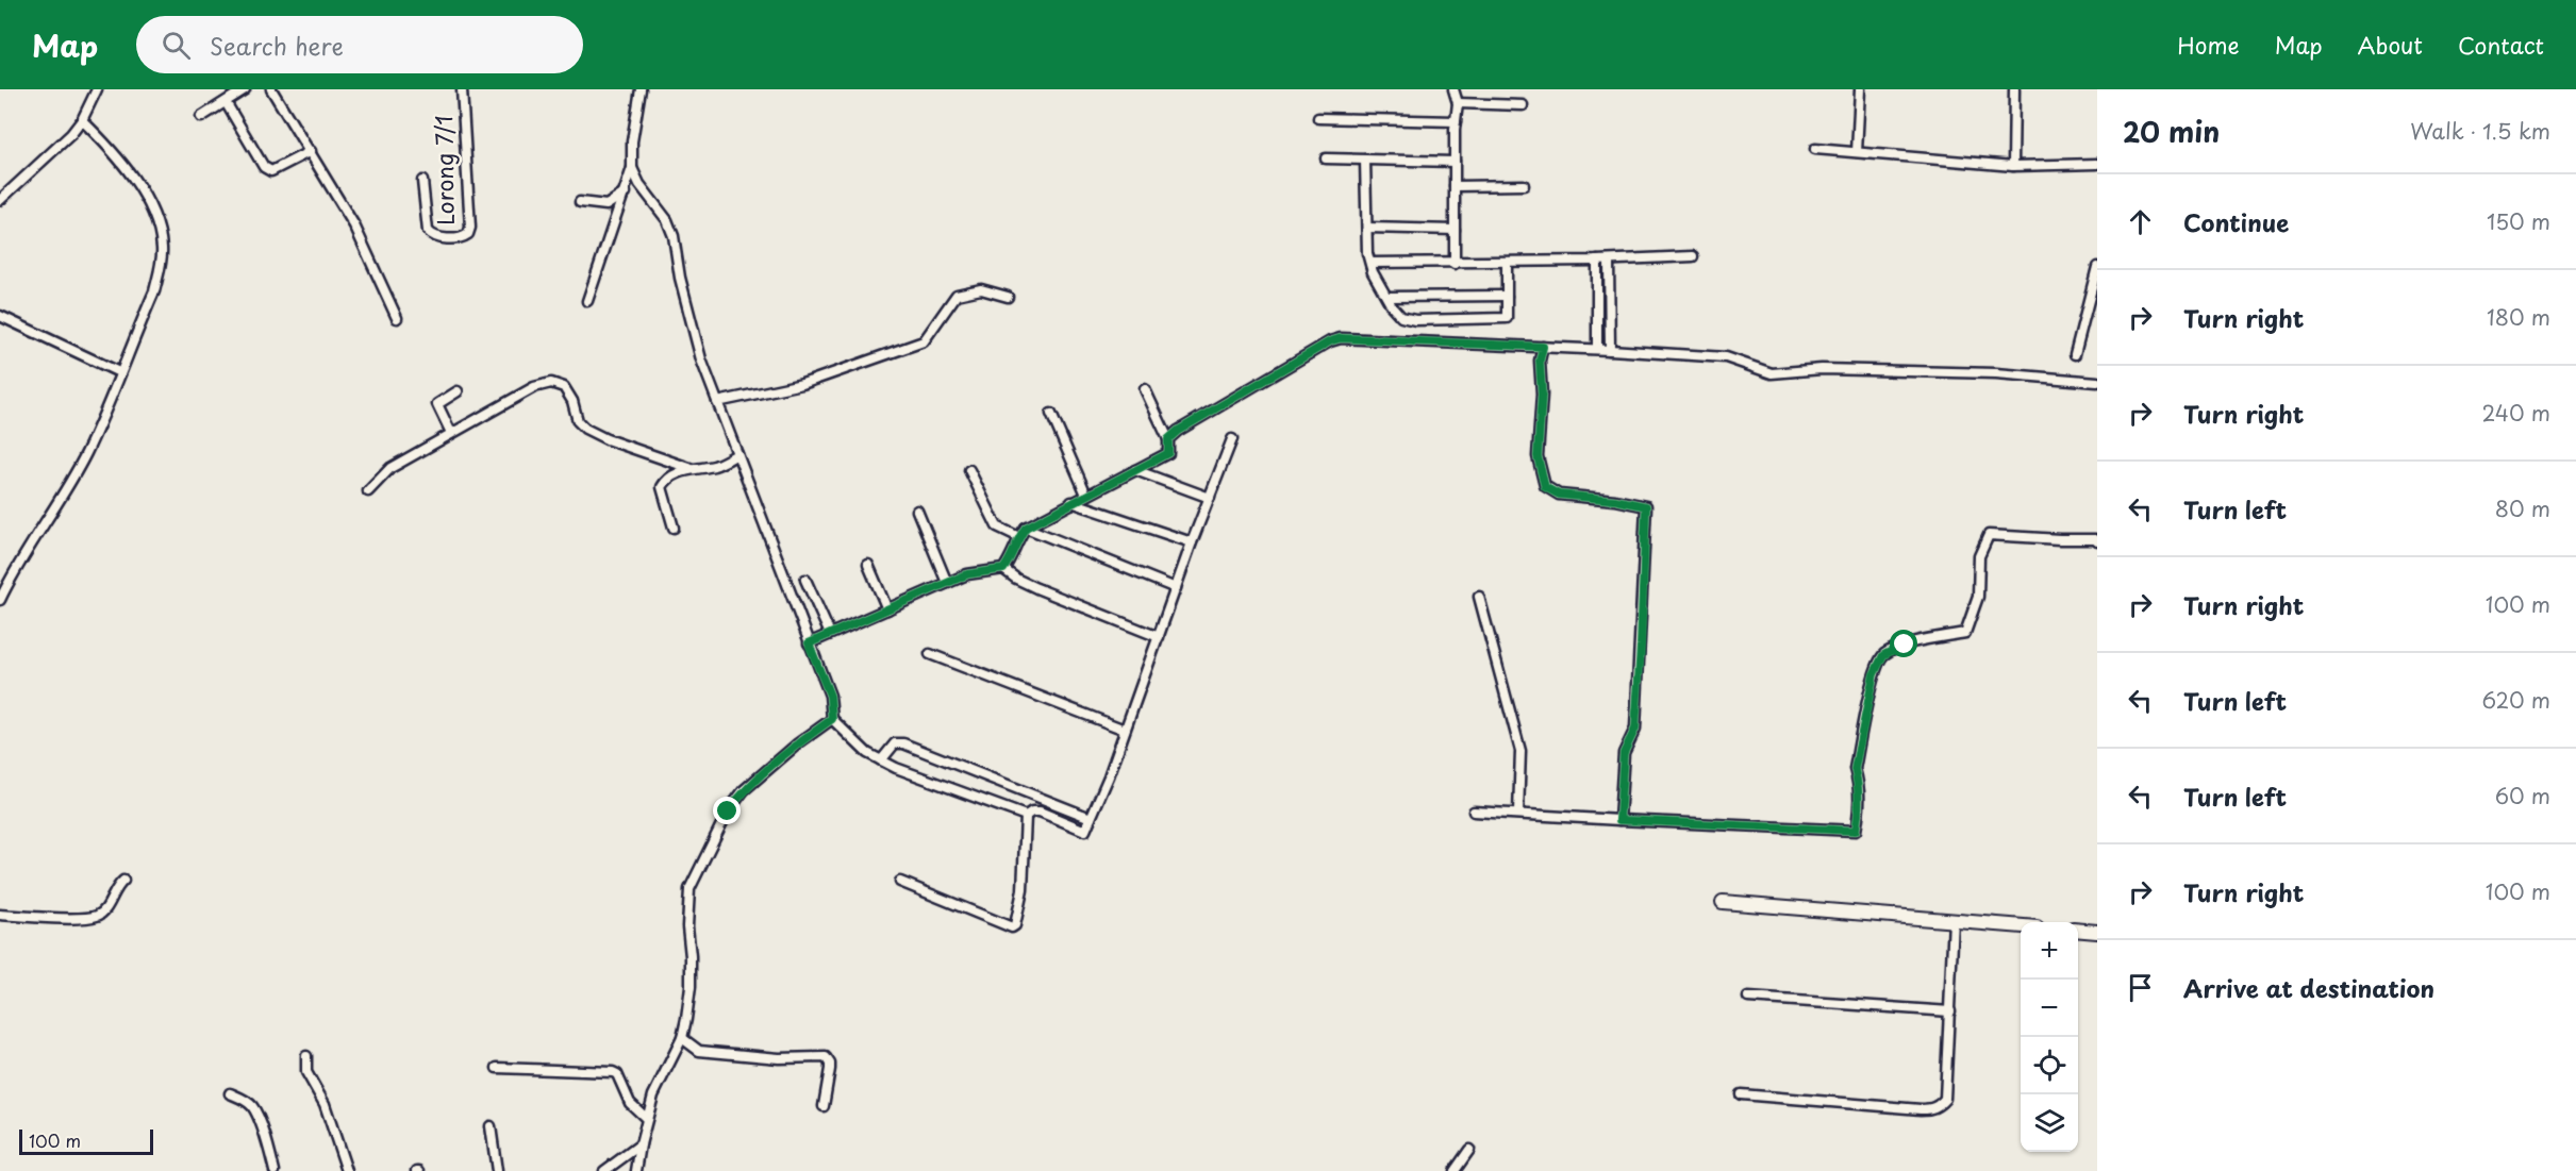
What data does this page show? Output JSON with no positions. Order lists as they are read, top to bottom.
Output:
{
  "streets": {
    "street": ["Lorong 7/1"]
  },
  "scale_bar": "100 m",
  "page": {
    "header": "Map",
    "search": "Search here",
    "nav": [
      "Home",
      "Map",
      "About",
      "Contact"
    ],
    "heading": ["20 min", "Walk · 1.5 km"],
    "list": [
      ["Continue", "150 m"],
      ["Turn right", "180 m"],
      ["Turn right", "240 m"],
      ["Turn left", "80 m"],
      ["Turn right", "100 m"],
      ["Turn left", "620 m"],
      ["Turn left", "60 m"],
      ["Turn right", "100 m"],
      "Arrive at destination"
    ],
    "map_buttons": ["+", "−"],
    "scale": "100 m"
  }
}
